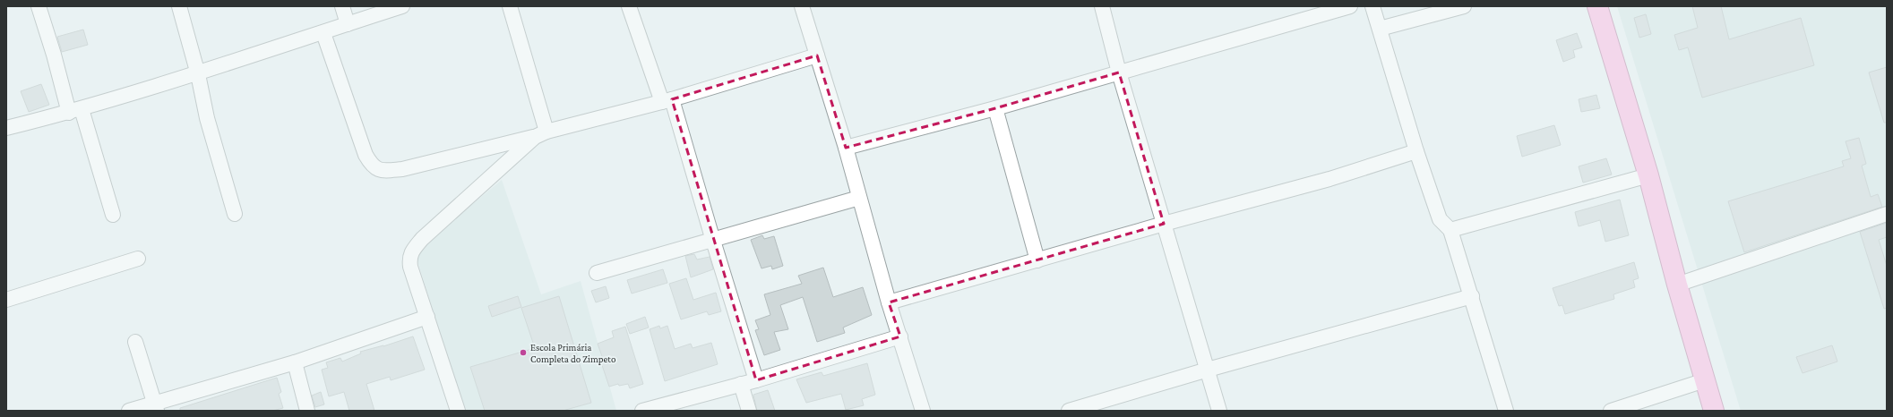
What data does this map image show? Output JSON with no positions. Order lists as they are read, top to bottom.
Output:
{
  "places": ["Escola Primária Completa do Zimpeto"]
}
